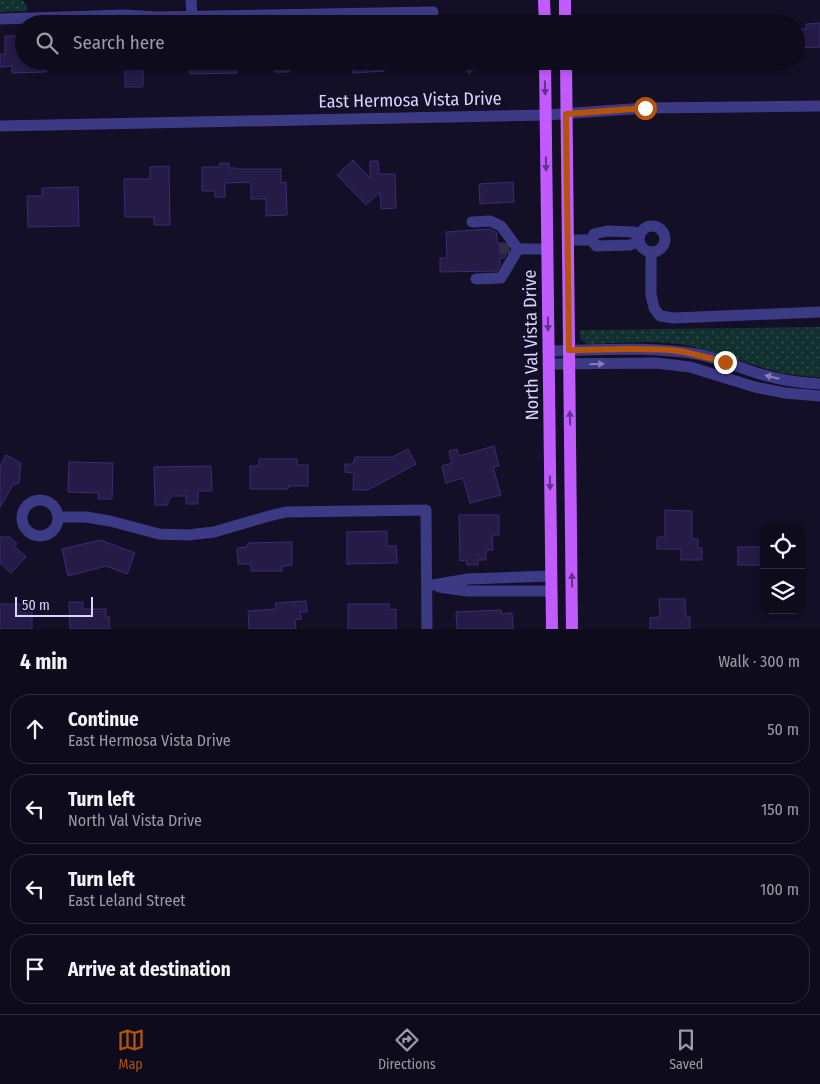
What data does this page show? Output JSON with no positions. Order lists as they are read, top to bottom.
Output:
{
  "streets": {
    "main road": ["North Val Vista Drive"],
    "street": ["East Hermosa Vista Drive"]
  },
  "crossings": [
    ["East Hermosa Vista Drive", "North Val Vista Drive"]
  ],
  "scale_bar": "50 m",
  "page": {
    "search": "Search here",
    "scale": "50 m",
    "heading": ["4 min", "Walk · 300 m"],
    "list": [
      ["Continue", "East Hermosa Vista Drive", "50 m"],
      ["Turn left", "North Val Vista Drive", "150 m"],
      ["Turn left", "East Leland Street", "100 m"],
      "Arrive at destination"
    ],
    "nav": ["Map", "Directions", "Saved"]
  }
}
